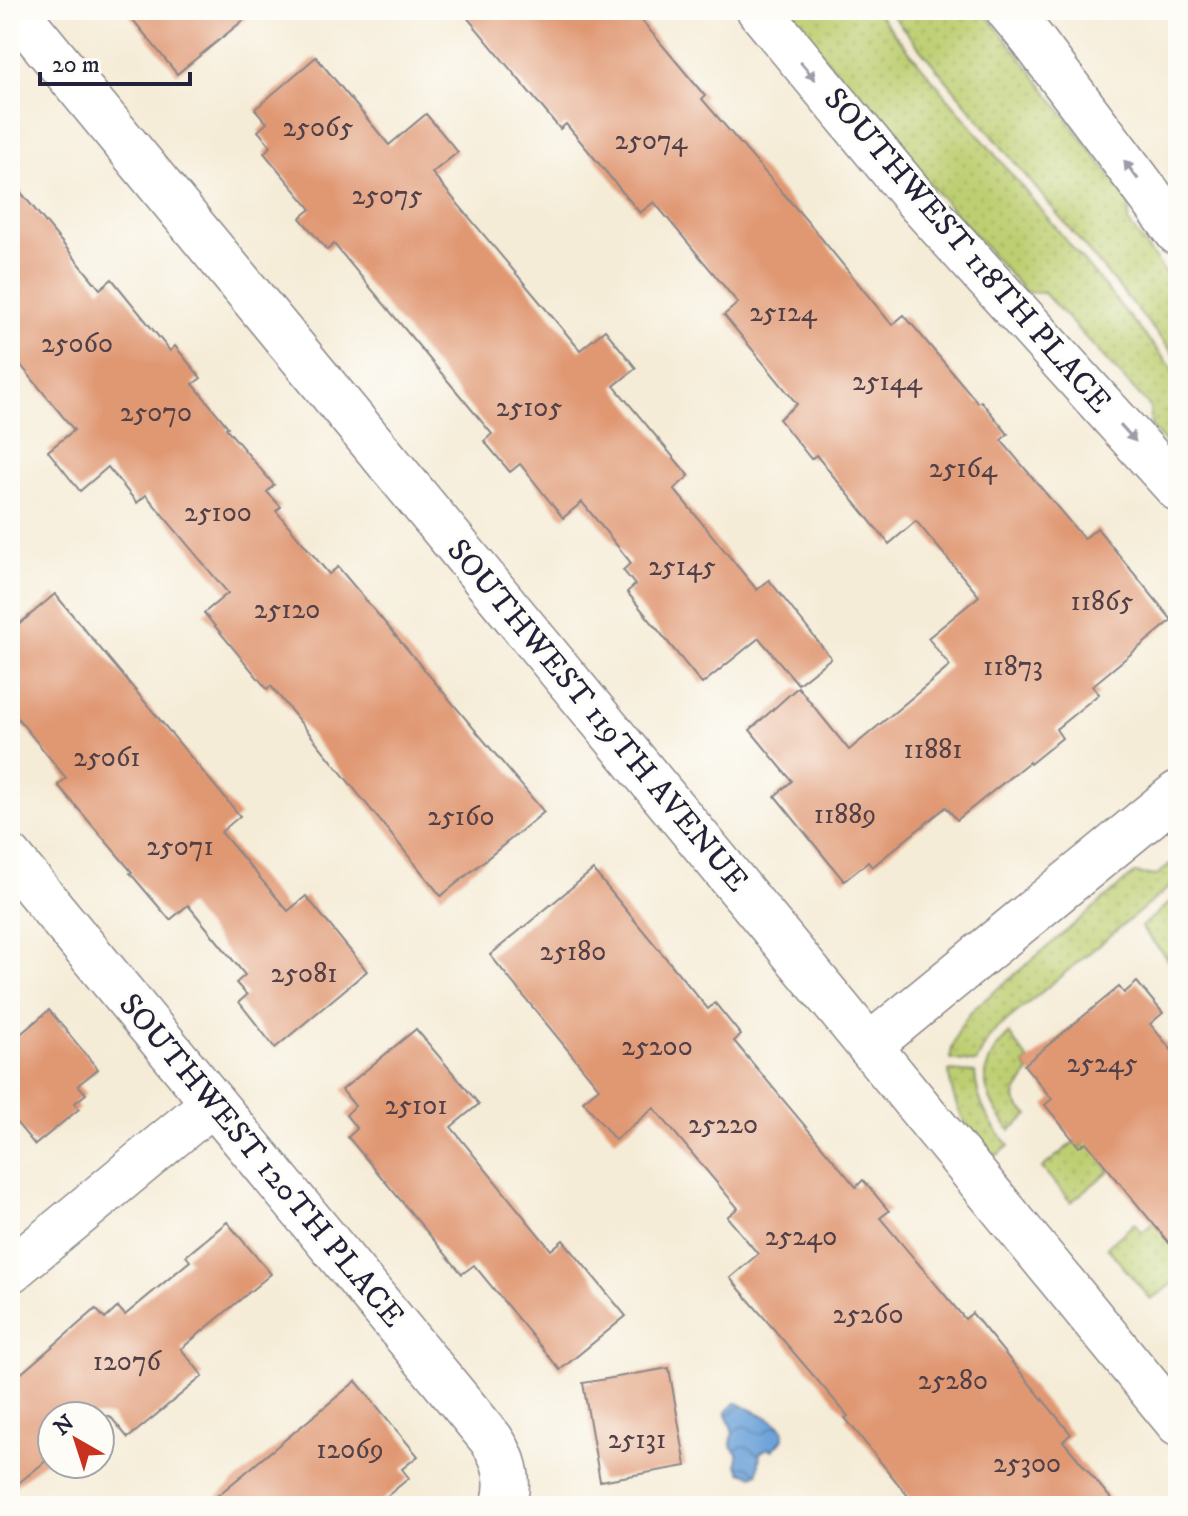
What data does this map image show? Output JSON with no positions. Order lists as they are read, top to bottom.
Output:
{
  "streets": {
    "street": ["SOUTHWEST 118TH PLACE", "SOUTHWEST 119TH AVENUE", "SOUTHWEST 120TH PLACE"]
  },
  "house_numbers": [
    "25065",
    "25074",
    "25075",
    "25124",
    "25060",
    "25144",
    "25105",
    "25070",
    "25164",
    "25100",
    "25145",
    "11865",
    "25120",
    "11873",
    "11881",
    "25061",
    "11889",
    "25160",
    "25071",
    "25180",
    "25081",
    "25200",
    "25245",
    "25101",
    "25220",
    "25240",
    "25260",
    "12076",
    "25280",
    "25131",
    "12069",
    "25300"
  ],
  "scale_bar": "20 m",
  "north": "top left"
}
